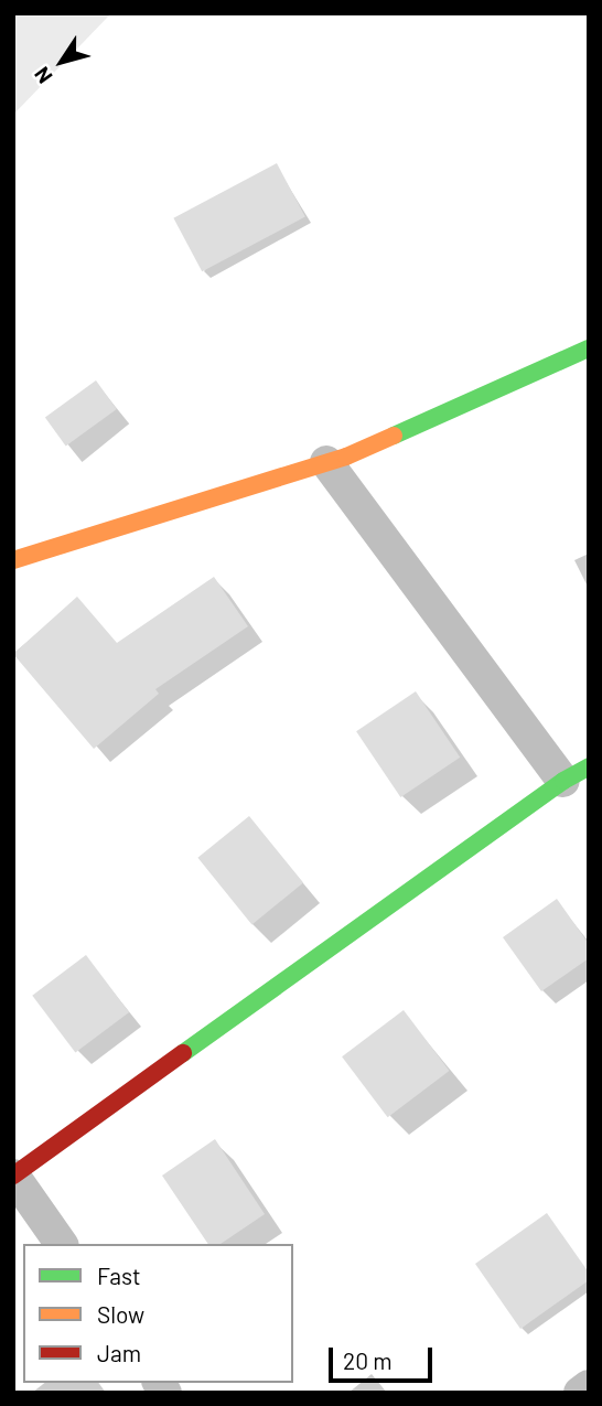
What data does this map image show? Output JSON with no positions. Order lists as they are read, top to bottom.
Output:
{
  "legend": ["Fast", "Slow", "Jam"],
  "scale_bar": "20 m",
  "north": "bottom left"
}
